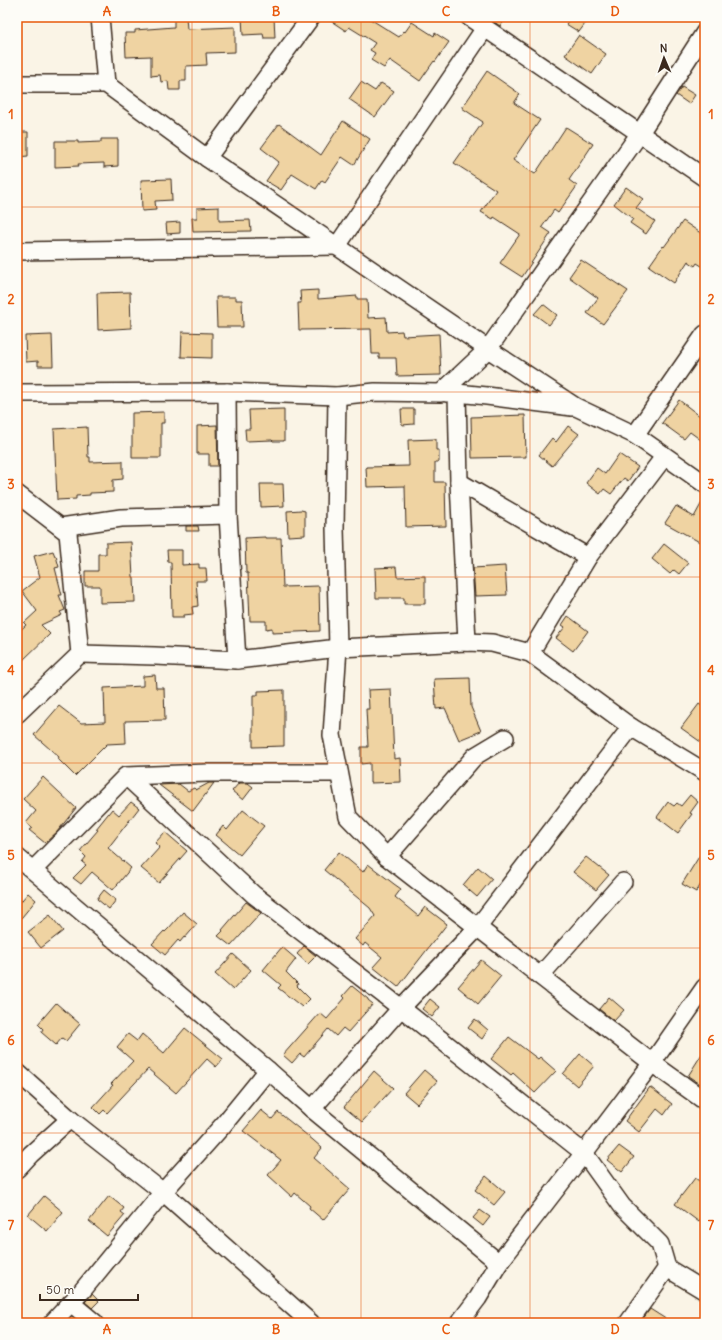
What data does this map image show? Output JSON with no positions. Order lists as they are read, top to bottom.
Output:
{
  "scale_bar": "50 m",
  "north": "top",
  "grid": {
    "columns": [
      "A",
      "B",
      "C",
      "D"
    ],
    "rows": [
      "1",
      "2",
      "3",
      "4",
      "5",
      "6",
      "7"
    ]
  }
}
